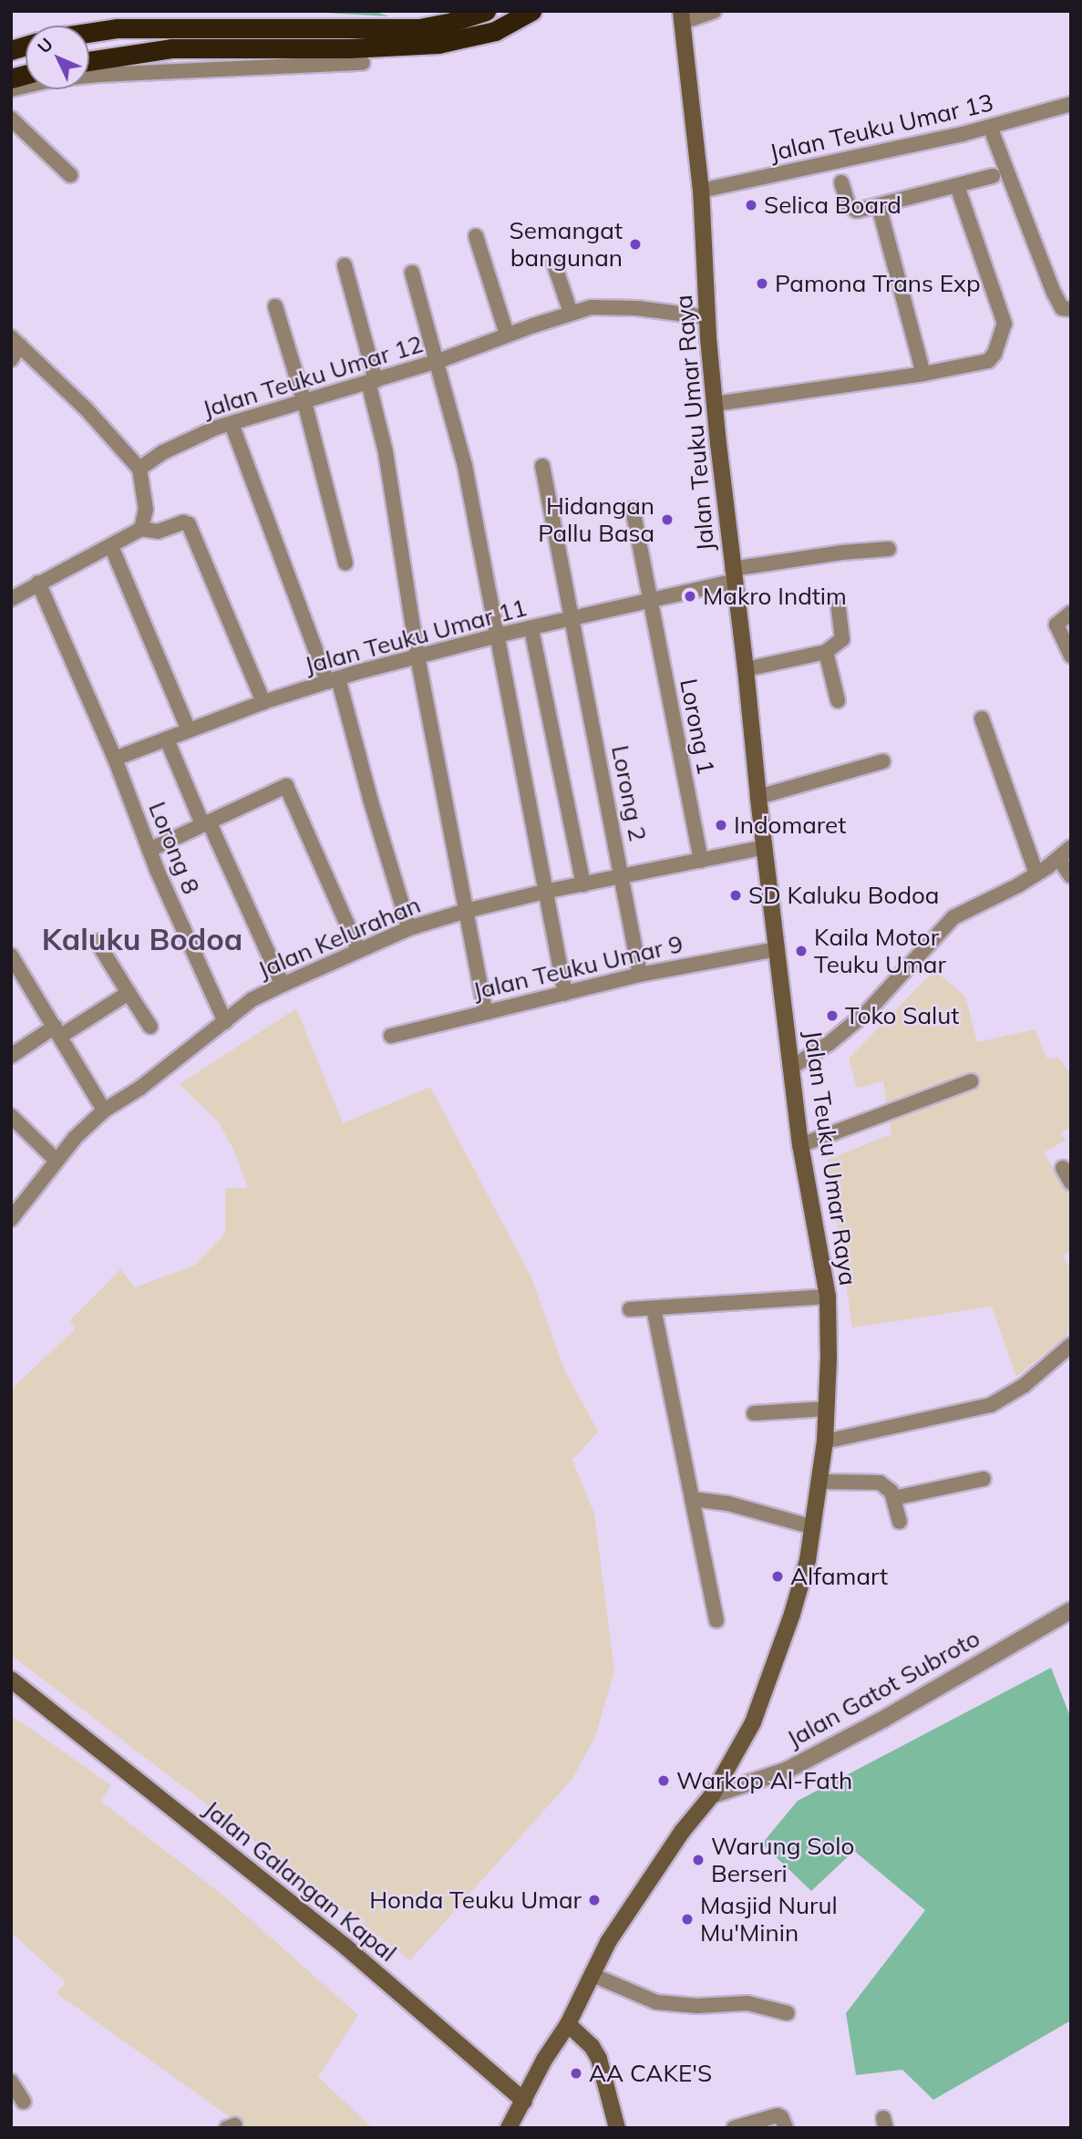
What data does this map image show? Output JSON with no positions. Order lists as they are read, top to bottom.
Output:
{
  "streets": {
    "main road": ["Jalan Teuku Umar Raya", "Jalan Galangan Kapal"],
    "street": [
      "Jalan Teuku Umar 13",
      "Jalan Teuku Umar 12",
      "Jalan Teuku Umar 11",
      "Lorong 1",
      "Lorong 2",
      "Lorong 8",
      "Jalan Kelurahan",
      "Jalan Teuku Umar 9",
      "Jalan Gatot Subroto"
    ]
  },
  "crossings": [
    ["Jalan Teuku Umar 13", "Jalan Teuku Umar Raya"],
    ["Jalan Teuku Umar 12", "Jalan Teuku Umar Raya"],
    ["Jalan Teuku Umar Raya", "Jalan Teuku Umar 11"],
    ["Jalan Teuku Umar Raya", "Jalan Kelurahan"],
    ["Jalan Teuku Umar Raya", "Jalan Teuku Umar 9"],
    ["Jalan Teuku Umar Raya", "Jalan Gatot Subroto"],
    ["Jalan Teuku Umar Raya", "Jalan Galangan Kapal"],
    ["Jalan Teuku Umar 11", "Lorong 1"],
    ["Jalan Teuku Umar 11", "Lorong 2"],
    ["Jalan Teuku Umar 11", "Lorong 8"],
    ["Lorong 1", "Jalan Kelurahan"],
    ["Lorong 2", "Jalan Kelurahan"],
    ["Lorong 2", "Jalan Teuku Umar 9"],
    ["Lorong 8", "Jalan Kelurahan"]
  ],
  "districts": ["Kaluku Bodoa"],
  "places": [
    "Selica Board",
    "Semangat bangunan",
    "Pamona Trans Exp",
    "Hidangan Pallu Basa",
    "Makro Indtim",
    "Indomaret",
    "SD Kaluku Bodoa",
    "Kaila Motor Teuku Umar",
    "Toko Salut",
    "Alfamart",
    "Warkop Al-Fath",
    "Warung Solo Berseri",
    "Honda Teuku Umar",
    "Masjid Nurul Mu'Minin",
    "AA CAKE'S"
  ],
  "north": "top left"
}
